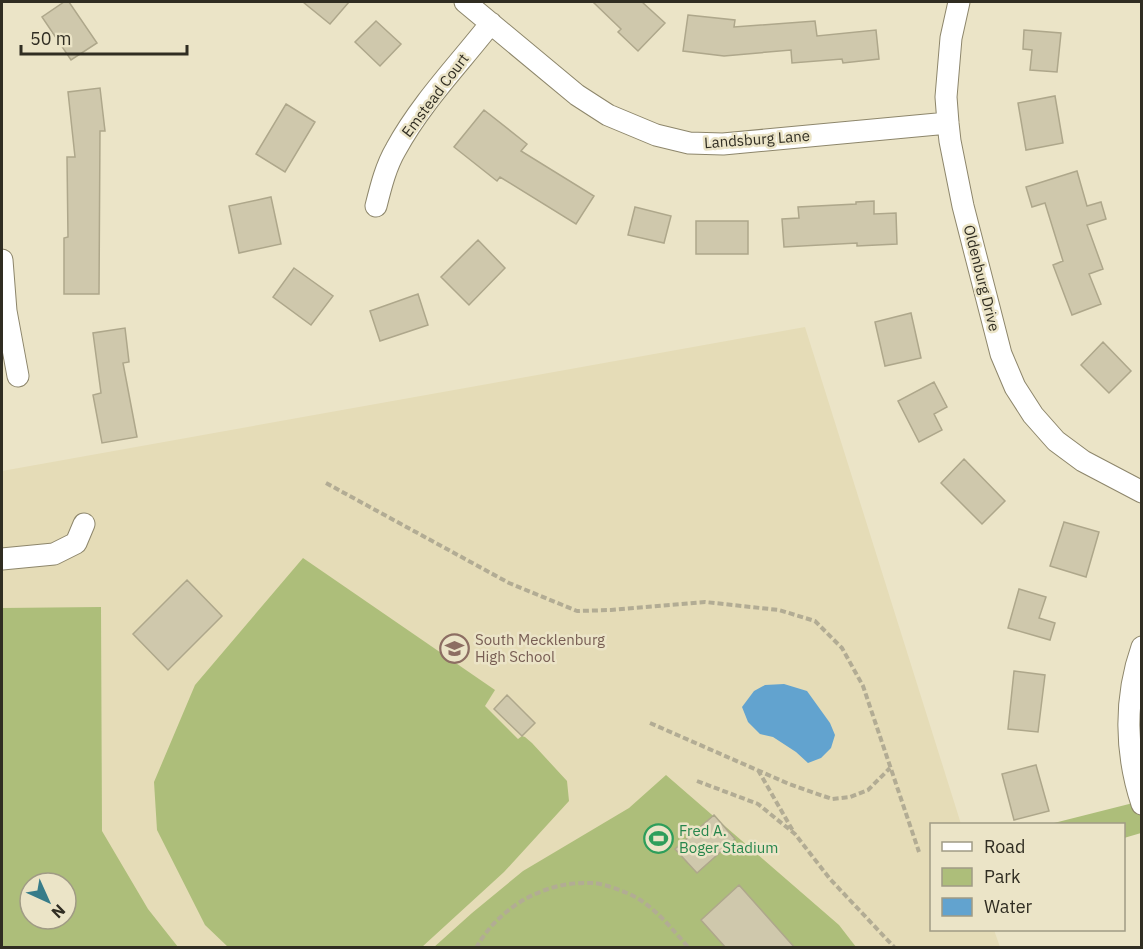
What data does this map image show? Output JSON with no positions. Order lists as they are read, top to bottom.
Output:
{
  "streets": {
    "street": ["Emstead Court", "Landsburg Lane", "Oldenburg Drive"]
  },
  "crossings": [
    ["Emstead Court", "Landsburg Lane"],
    ["Landsburg Lane", "Oldenburg Drive"]
  ],
  "places": {
    "school or university": ["South Mecklenburg High School"],
    "sports": ["Fred A. Boger Stadium"]
  },
  "legend": ["Road", "Park", "Water"],
  "scale_bar": "50 m",
  "north": "bottom right"
}
